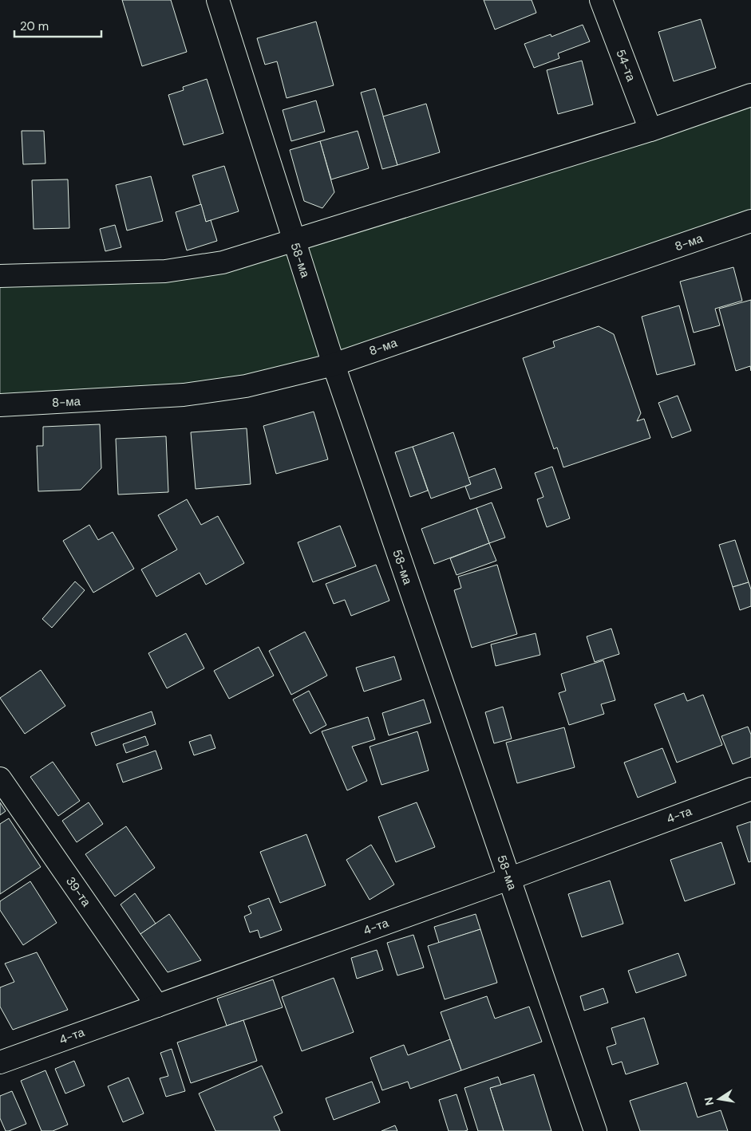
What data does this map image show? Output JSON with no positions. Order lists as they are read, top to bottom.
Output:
{
  "streets": {
    "street": [
      "54-та",
      "8-ма",
      "58-ма",
      "4-та",
      "39-та"
    ]
  },
  "crossings": [
    ["8-ма", "58-ма"],
    ["58-ма", "4-та"],
    ["4-та", "39-та"]
  ],
  "scale_bar": "20 m",
  "north": "left"
}
